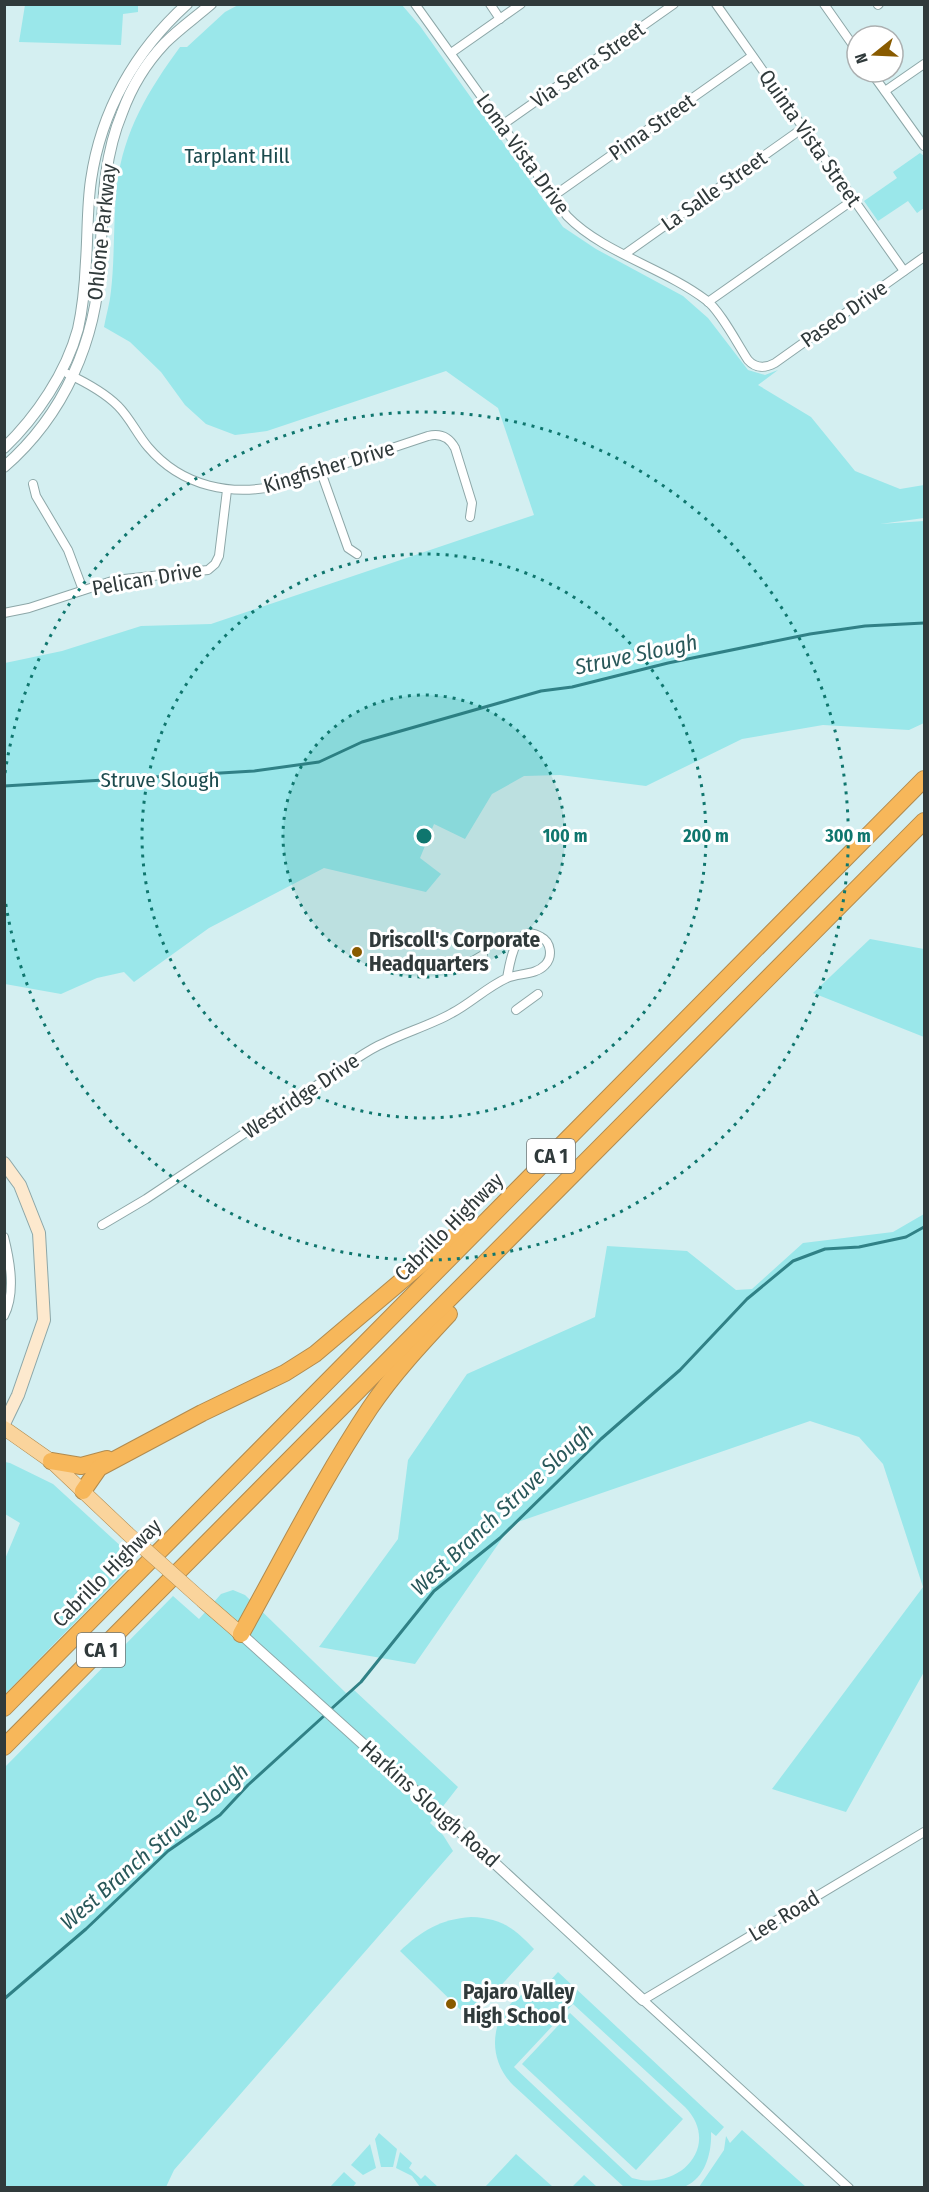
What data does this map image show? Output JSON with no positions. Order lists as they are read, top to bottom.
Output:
{
  "streets": {
    "highway": ["CA 1", "Cabrillo Highway"],
    "main road": ["Harkins Slough Road"],
    "street": [
      "Via Serra Street",
      "Pima Street",
      "Quinta Vista Street",
      "Loma Vista Drive",
      "La Salle Street",
      "Ohlone Parkway",
      "Paseo Drive",
      "Kingfisher Drive",
      "Pelican Drive",
      "Westridge Drive",
      "Lee Road"
    ]
  },
  "crossings": [
    ["Via Serra Street", "Loma Vista Drive"],
    ["Pima Street", "Quinta Vista Street"],
    ["Pima Street", "Loma Vista Drive"],
    ["Quinta Vista Street", "La Salle Street"],
    ["Quinta Vista Street", "Paseo Drive"],
    ["Loma Vista Drive", "La Salle Street"],
    ["Loma Vista Drive", "Paseo Drive"],
    ["Ohlone Parkway", "Kingfisher Drive"],
    ["Kingfisher Drive", "Pelican Drive"],
    ["Harkins Slough Road", "Lee Road"]
  ],
  "water": ["Struve Slough", "West Branch Struve Slough"],
  "parks": ["Tarplant Hill", "Struve Slough"],
  "places": ["Driscoll's Corporate Headquarters", "Pajaro Valley High School"],
  "north": "left",
  "rings": ["100 m", "200 m", "300 m"]
}
